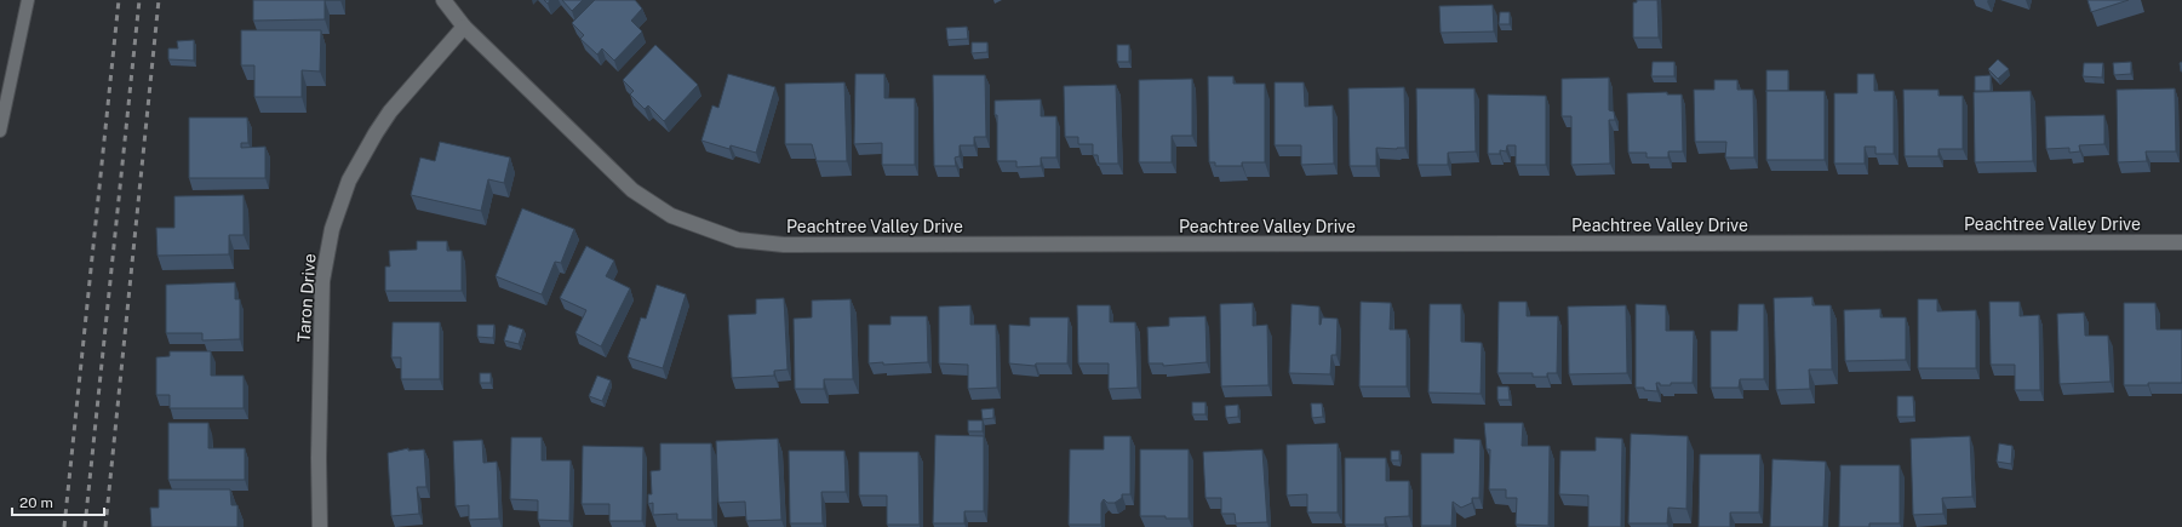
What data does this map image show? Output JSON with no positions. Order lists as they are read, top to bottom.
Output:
{
  "streets": {
    "street": ["Peachtree Valley Drive", "Taron Drive"]
  },
  "crossings": [
    ["Peachtree Valley Drive", "Taron Drive"]
  ],
  "scale_bar": "20 m"
}
